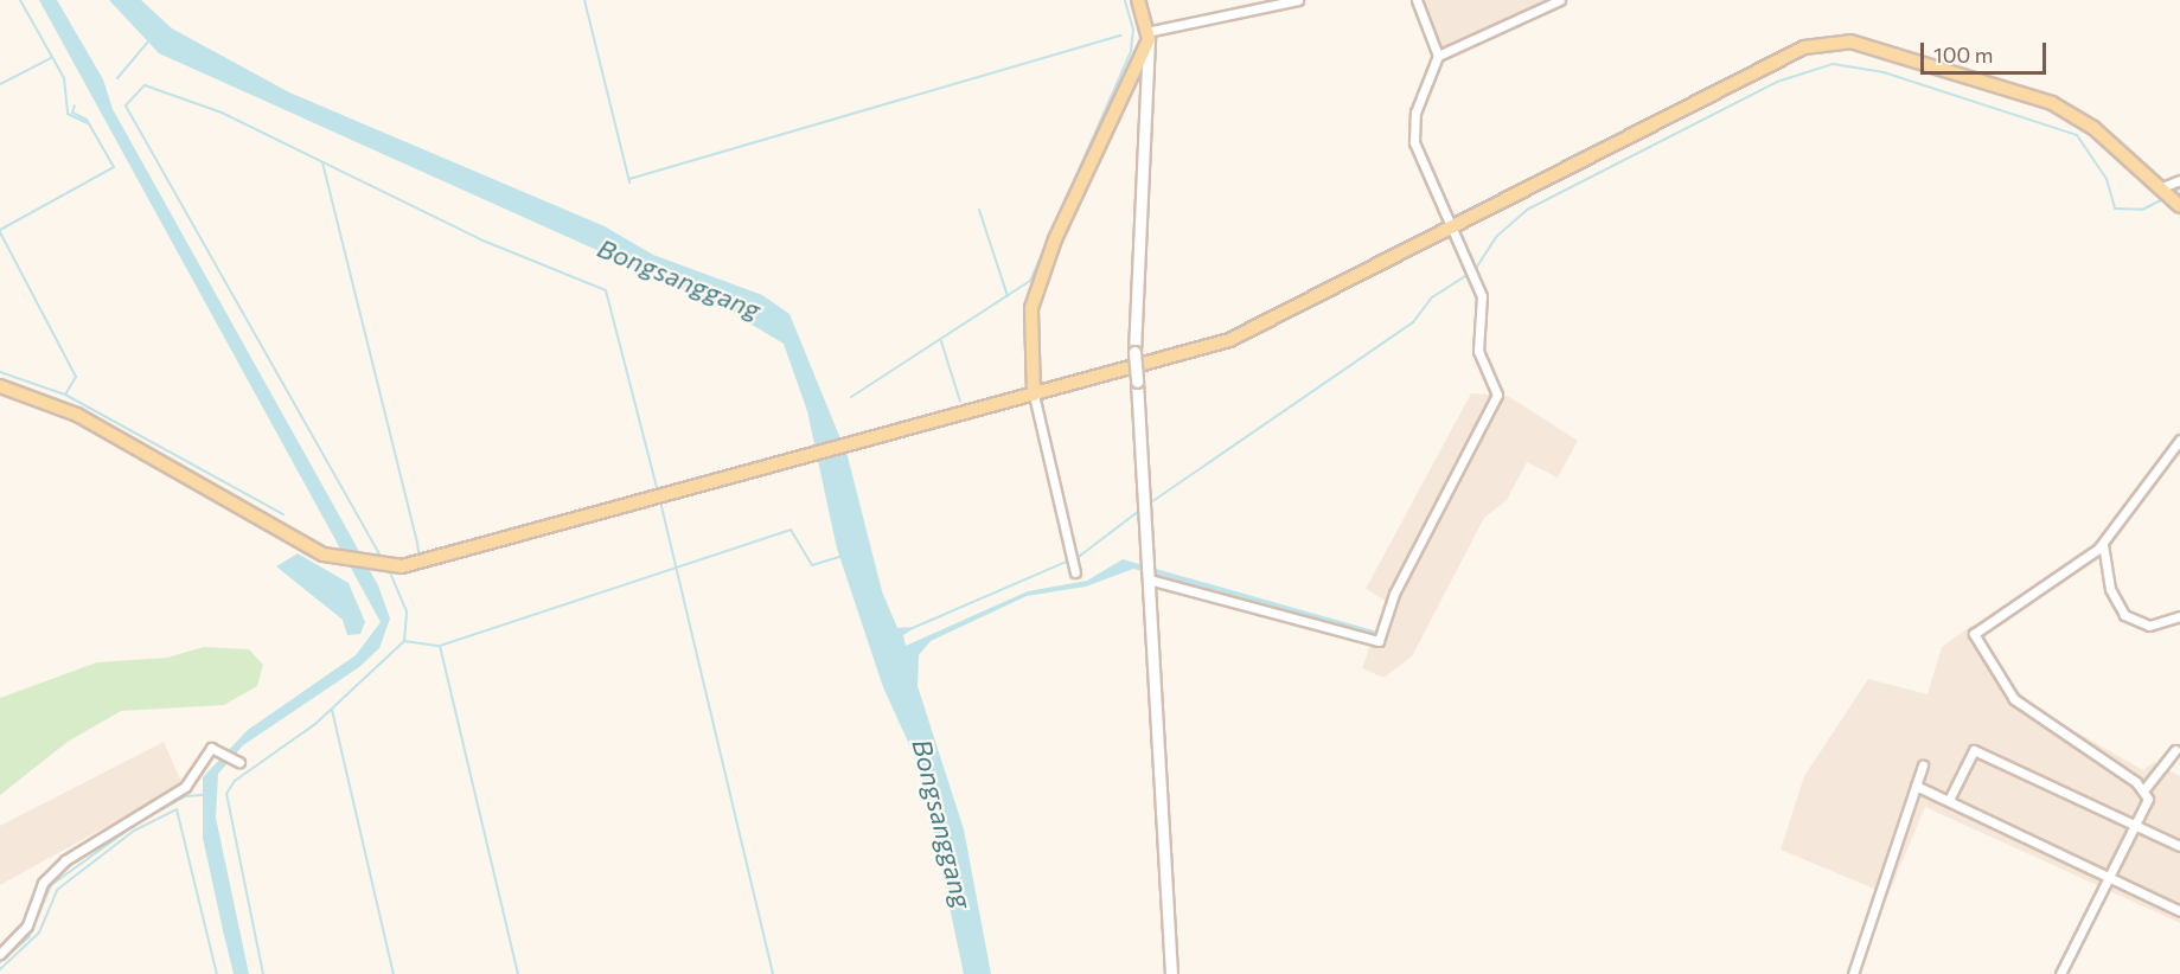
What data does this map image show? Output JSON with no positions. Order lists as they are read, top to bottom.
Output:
{
  "water": ["Bongsanggang"],
  "scale_bar": "100 m"
}
